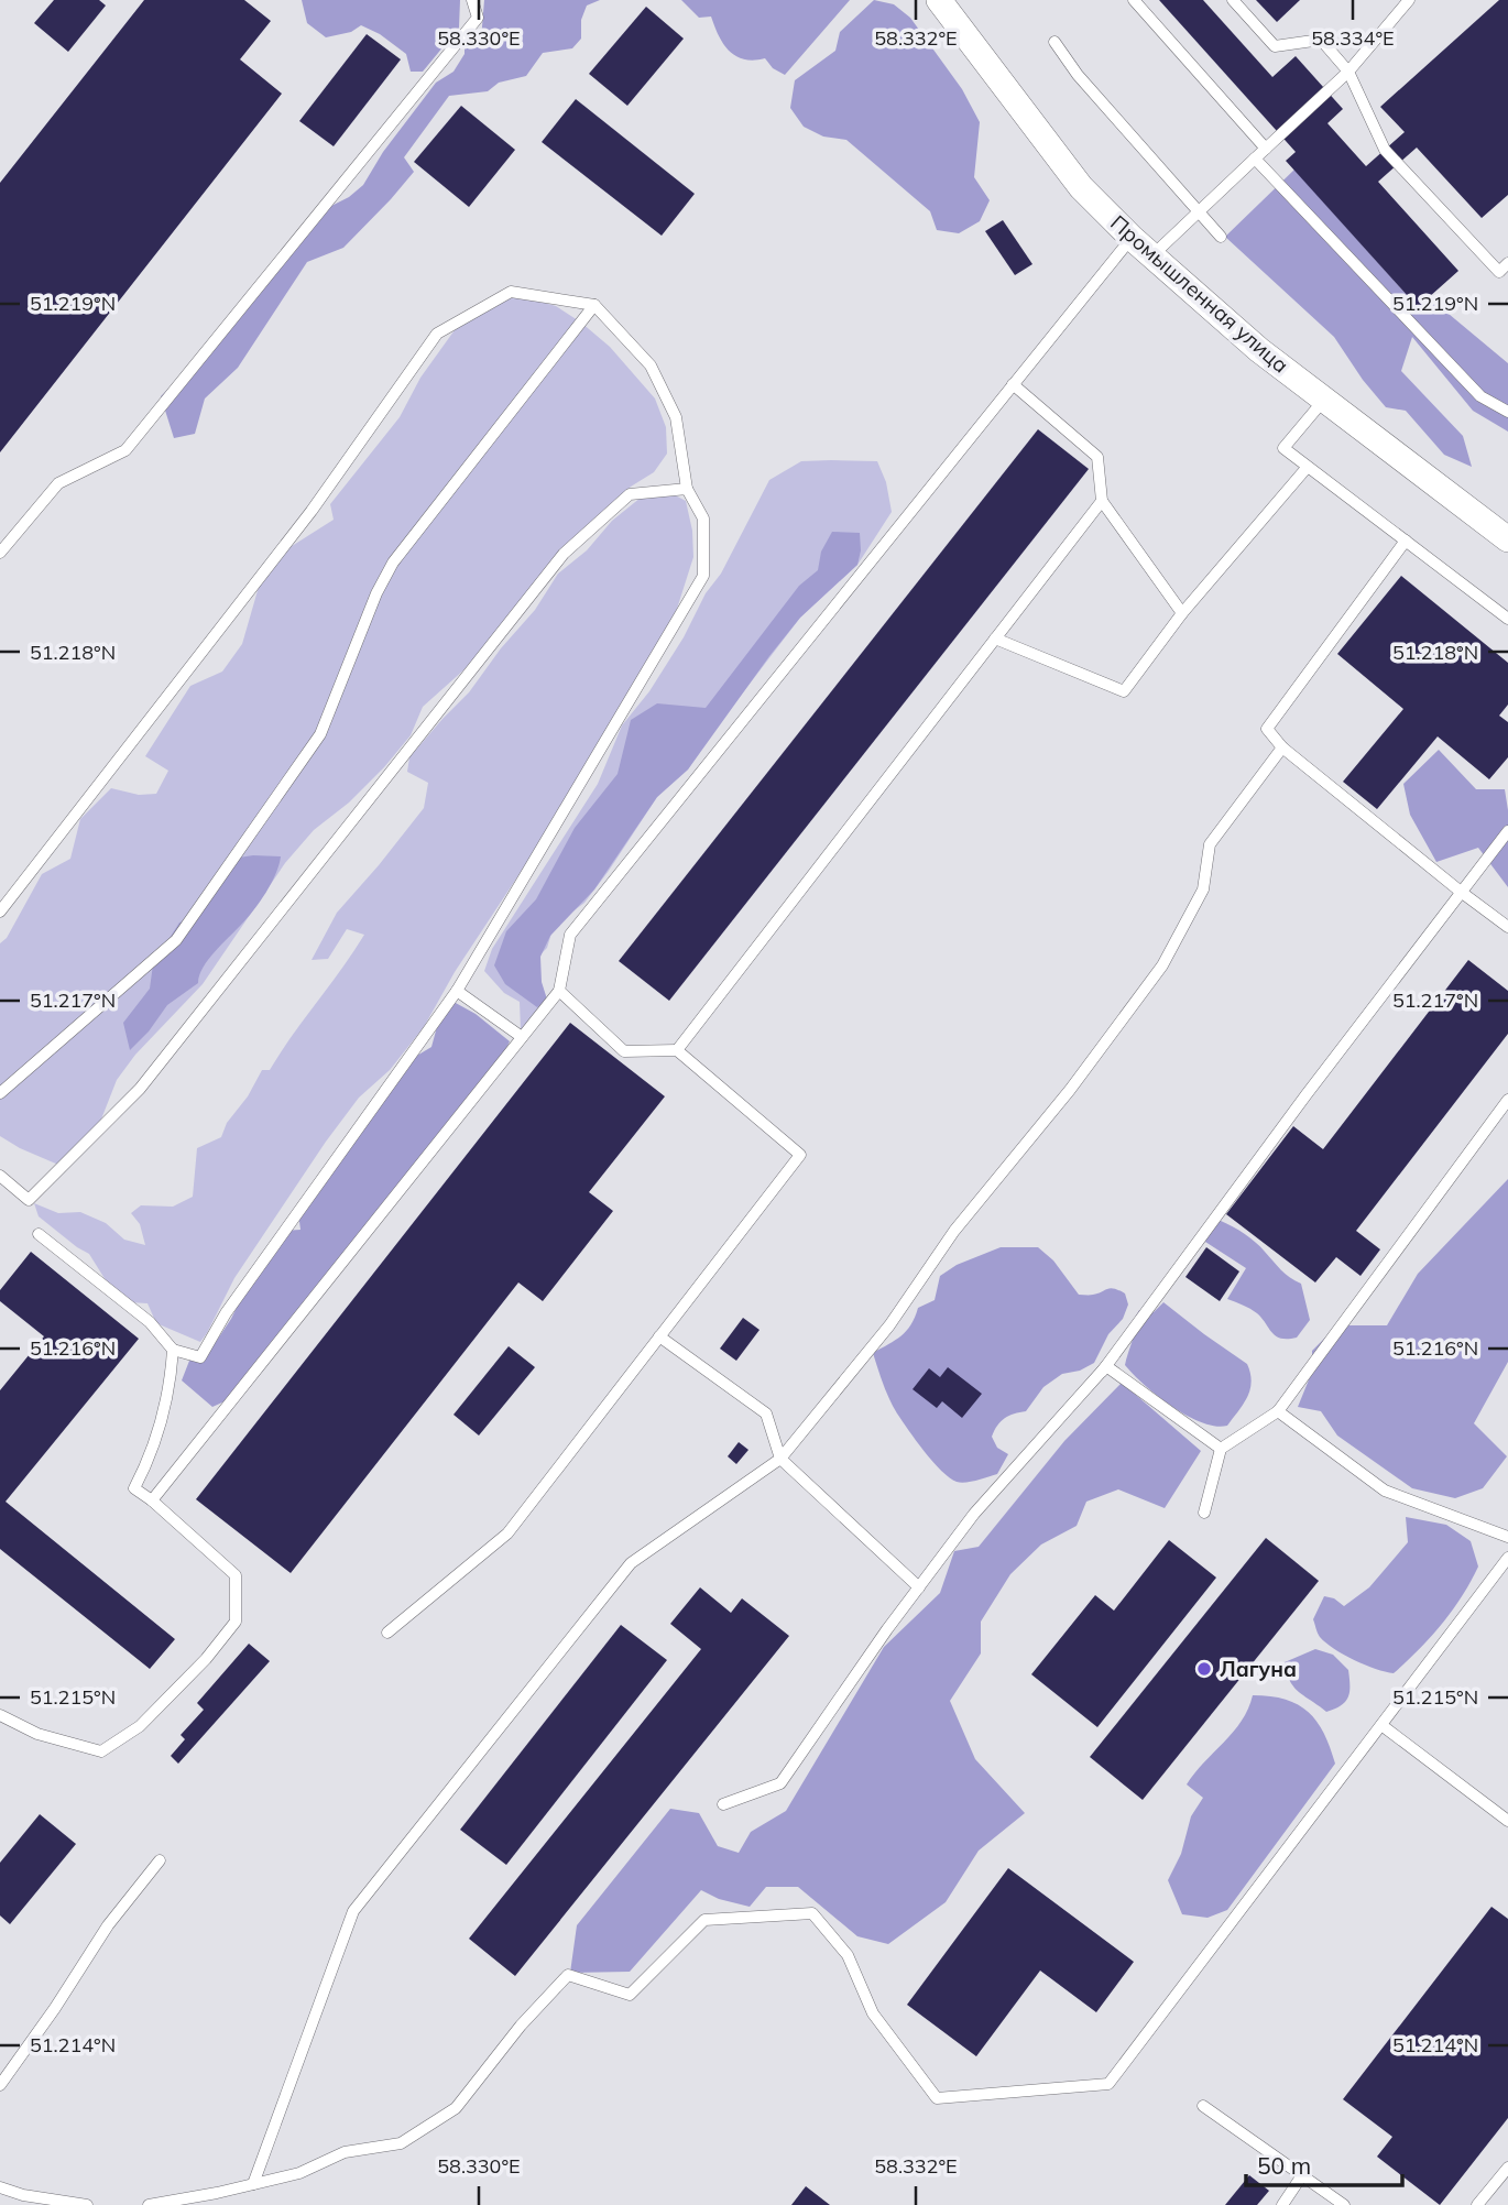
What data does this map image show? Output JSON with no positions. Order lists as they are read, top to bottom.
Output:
{
  "streets": {
    "street": ["Промышленная улица"]
  },
  "places": ["Лагуна"],
  "scale_bar": "50 m",
  "coordinates": [
    "58.330°E",
    "58.332°E",
    "58.334°E",
    "51.219°N",
    "51.218°N",
    "51.217°N",
    "51.216°N",
    "51.215°N",
    "51.214°N"
  ]
}
